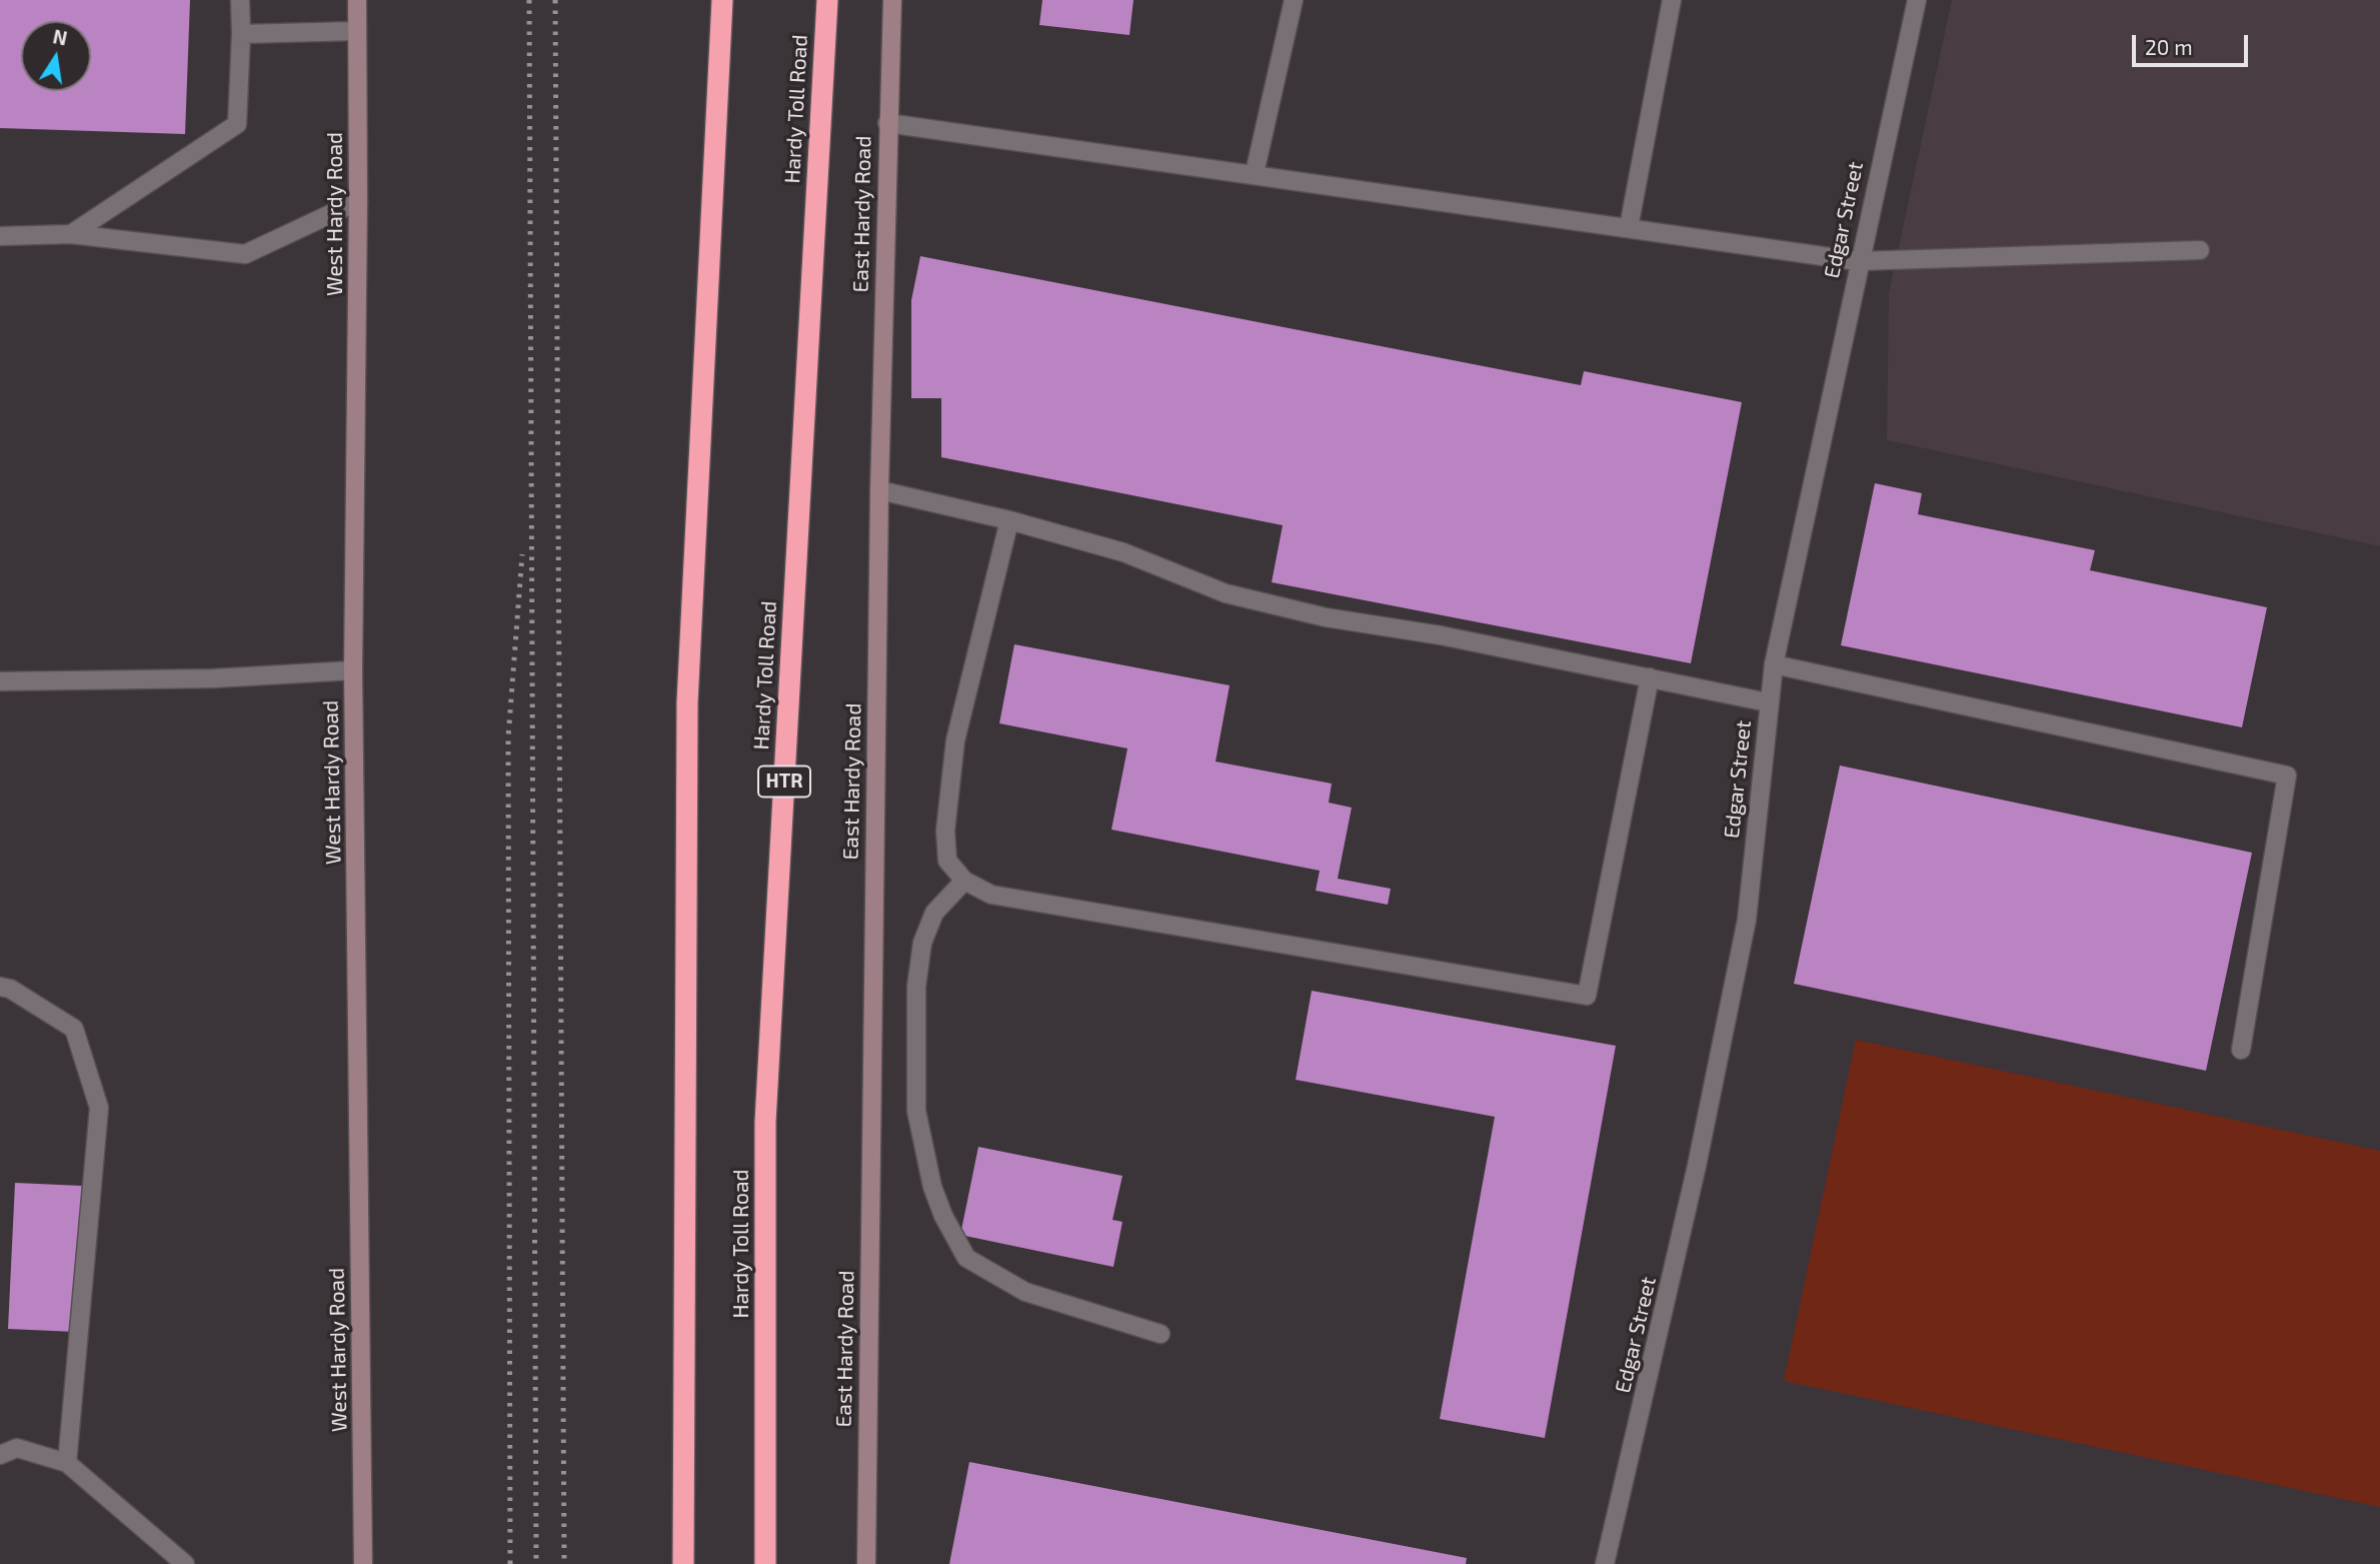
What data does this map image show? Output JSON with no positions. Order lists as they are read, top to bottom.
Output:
{
  "streets": {
    "highway": ["Hardy Toll Road", "HTR"],
    "main road": ["West Hardy Road", "East Hardy Road"],
    "street": ["Edgar Street"]
  },
  "scale_bar": "20 m",
  "north": "top"
}
